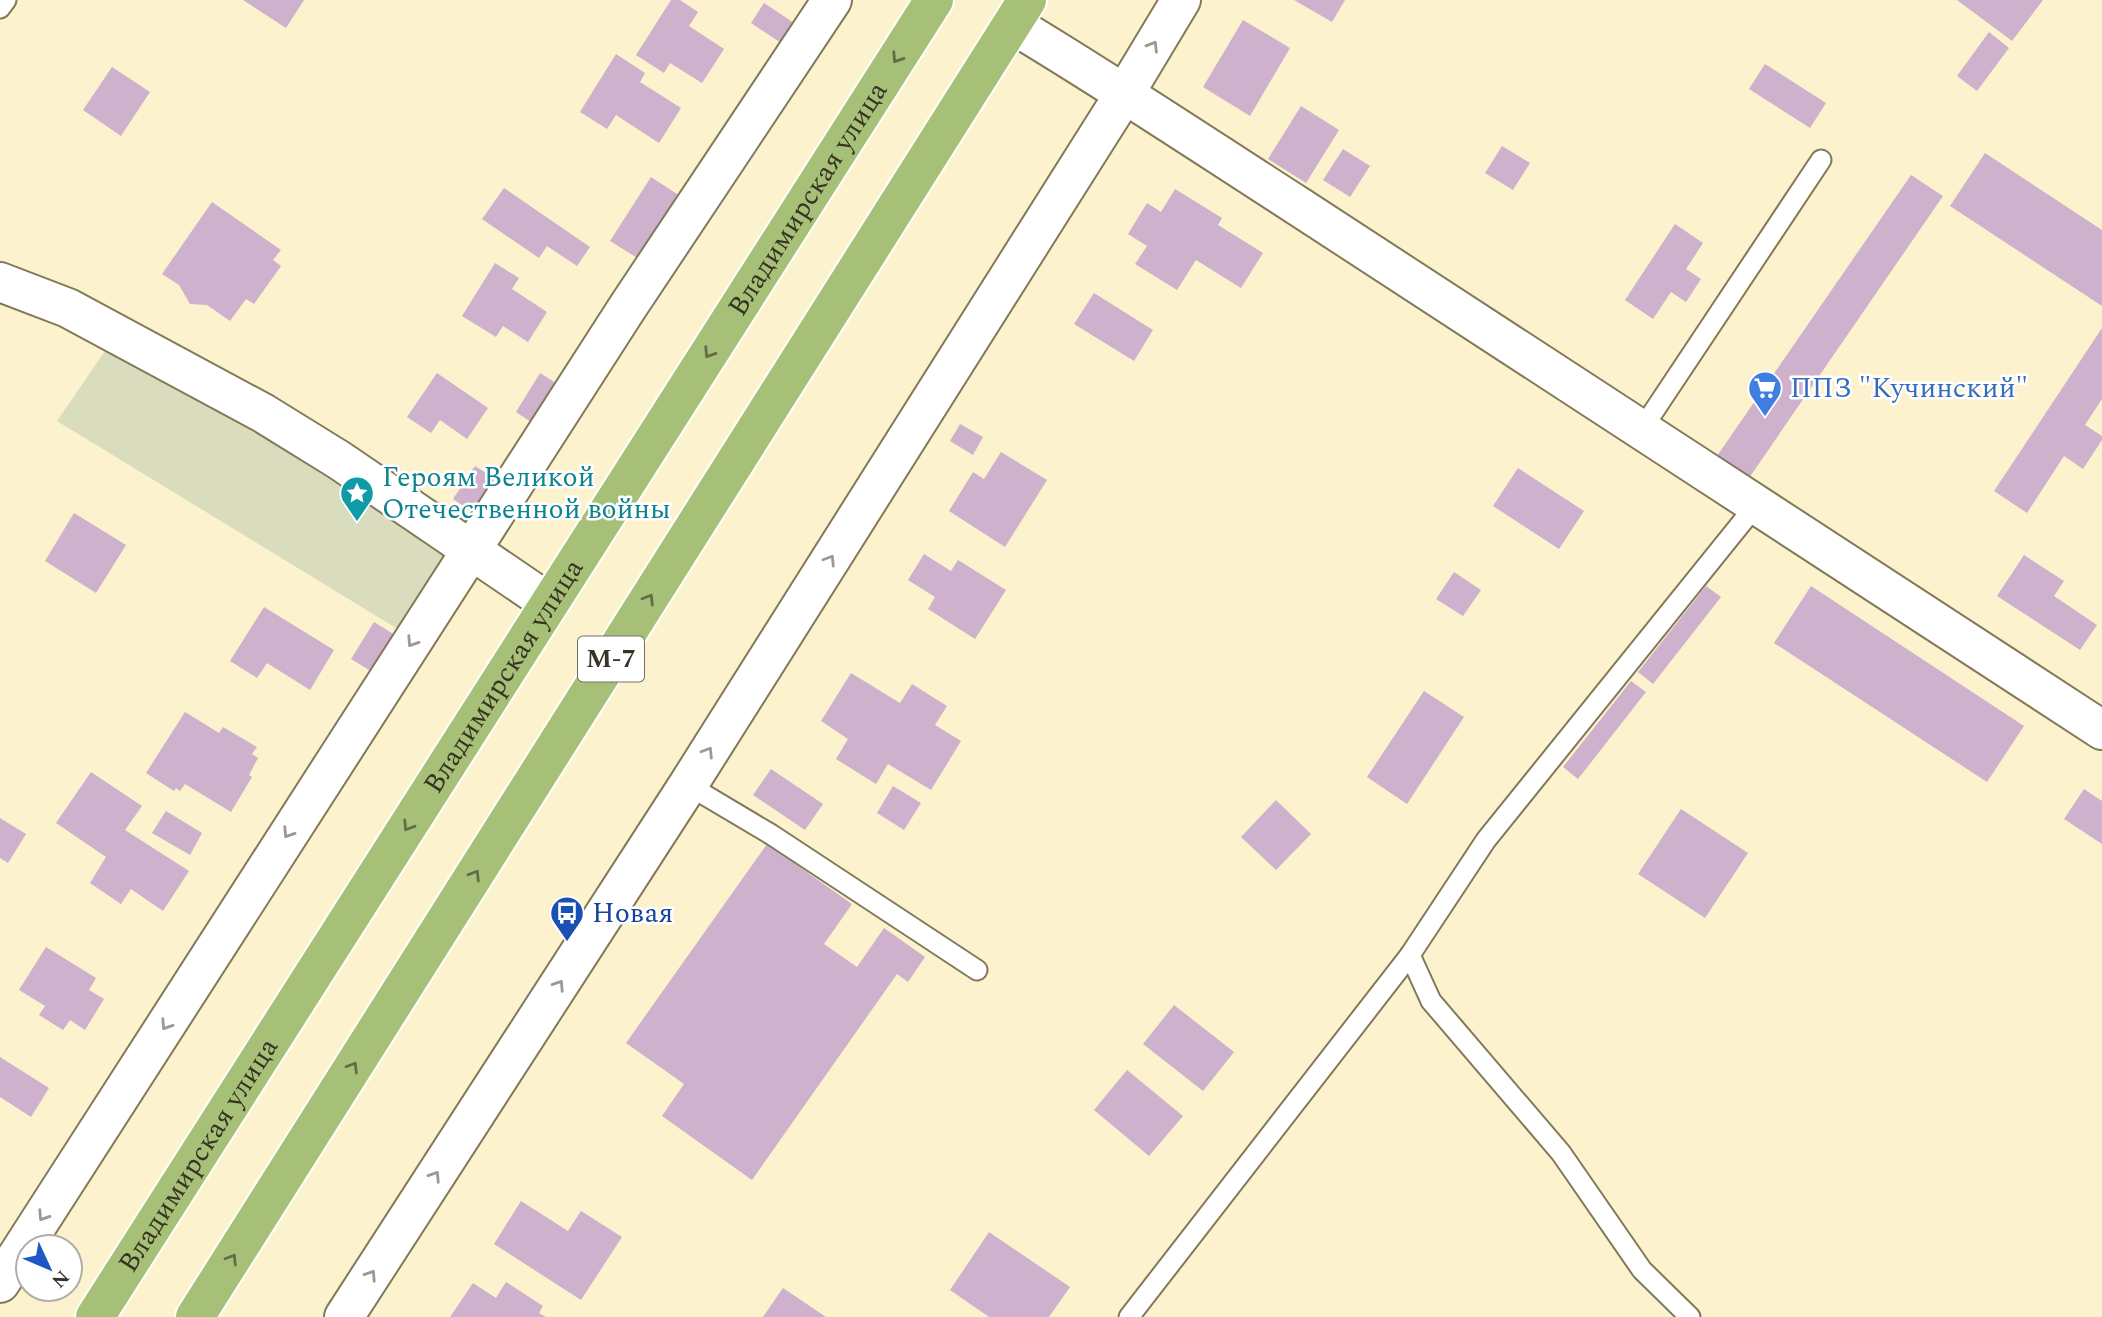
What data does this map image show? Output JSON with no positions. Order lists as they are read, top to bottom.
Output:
{
  "streets": {
    "highway": ["Владимирская улица", "М-7"]
  },
  "places": {
    "supermarket": ["ППЗ \"Кучинский\""],
    "place": ["Героям Великой Отечественной войны"],
    "bus stop": ["Новая"]
  },
  "north": "bottom right"
}
